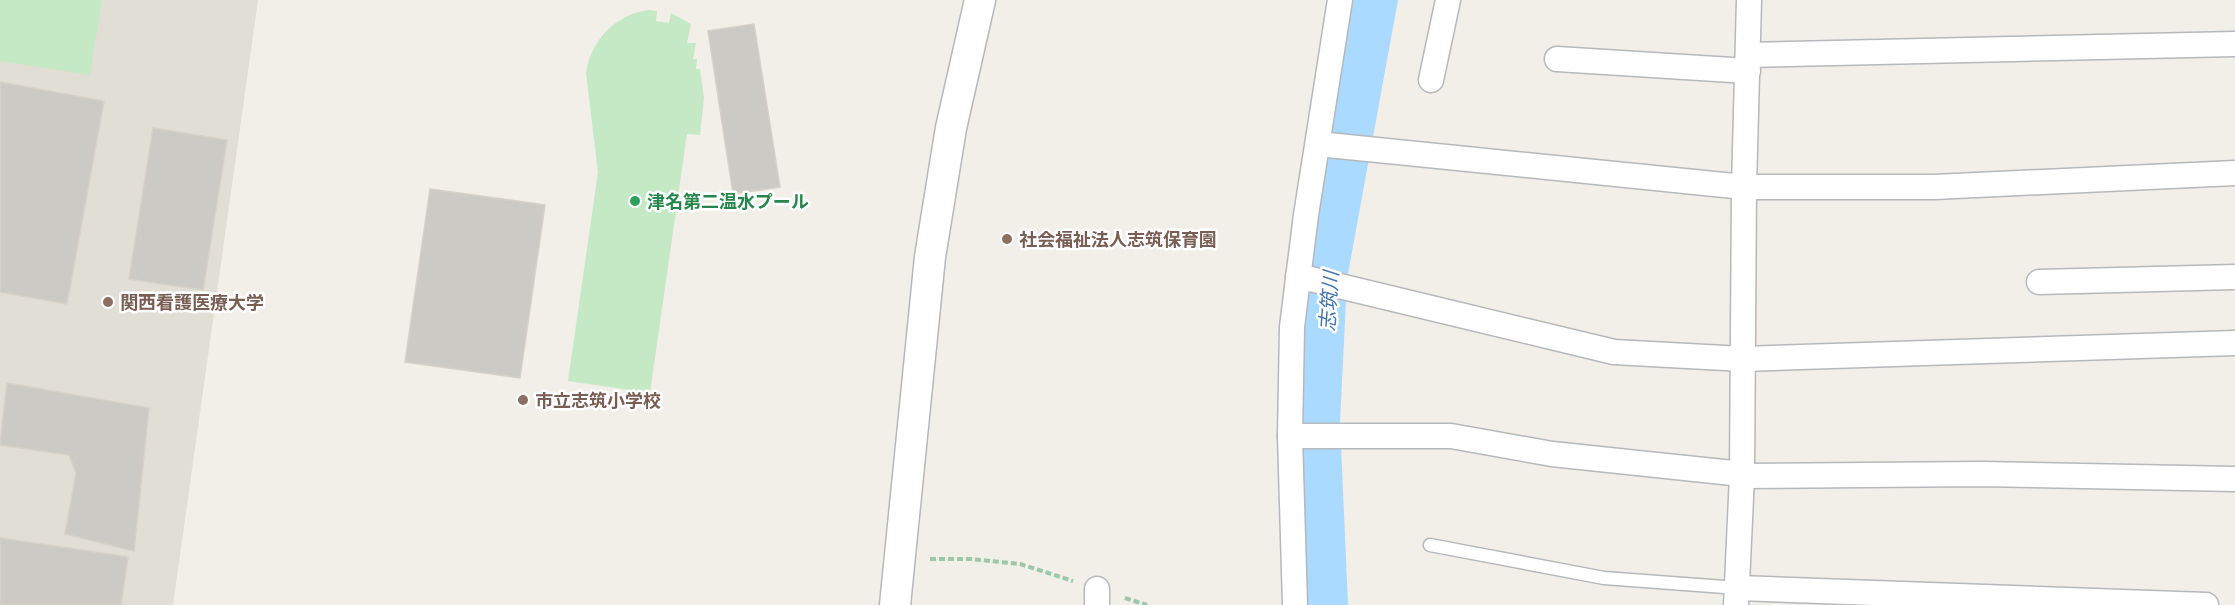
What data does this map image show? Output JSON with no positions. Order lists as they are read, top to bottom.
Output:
{
  "water": ["志筑川"],
  "places": [
    "津名第二温水プール",
    "社会福祉法人志筑保育園",
    "関西看護医療大学",
    "市立志筑小学校"
  ]
}
